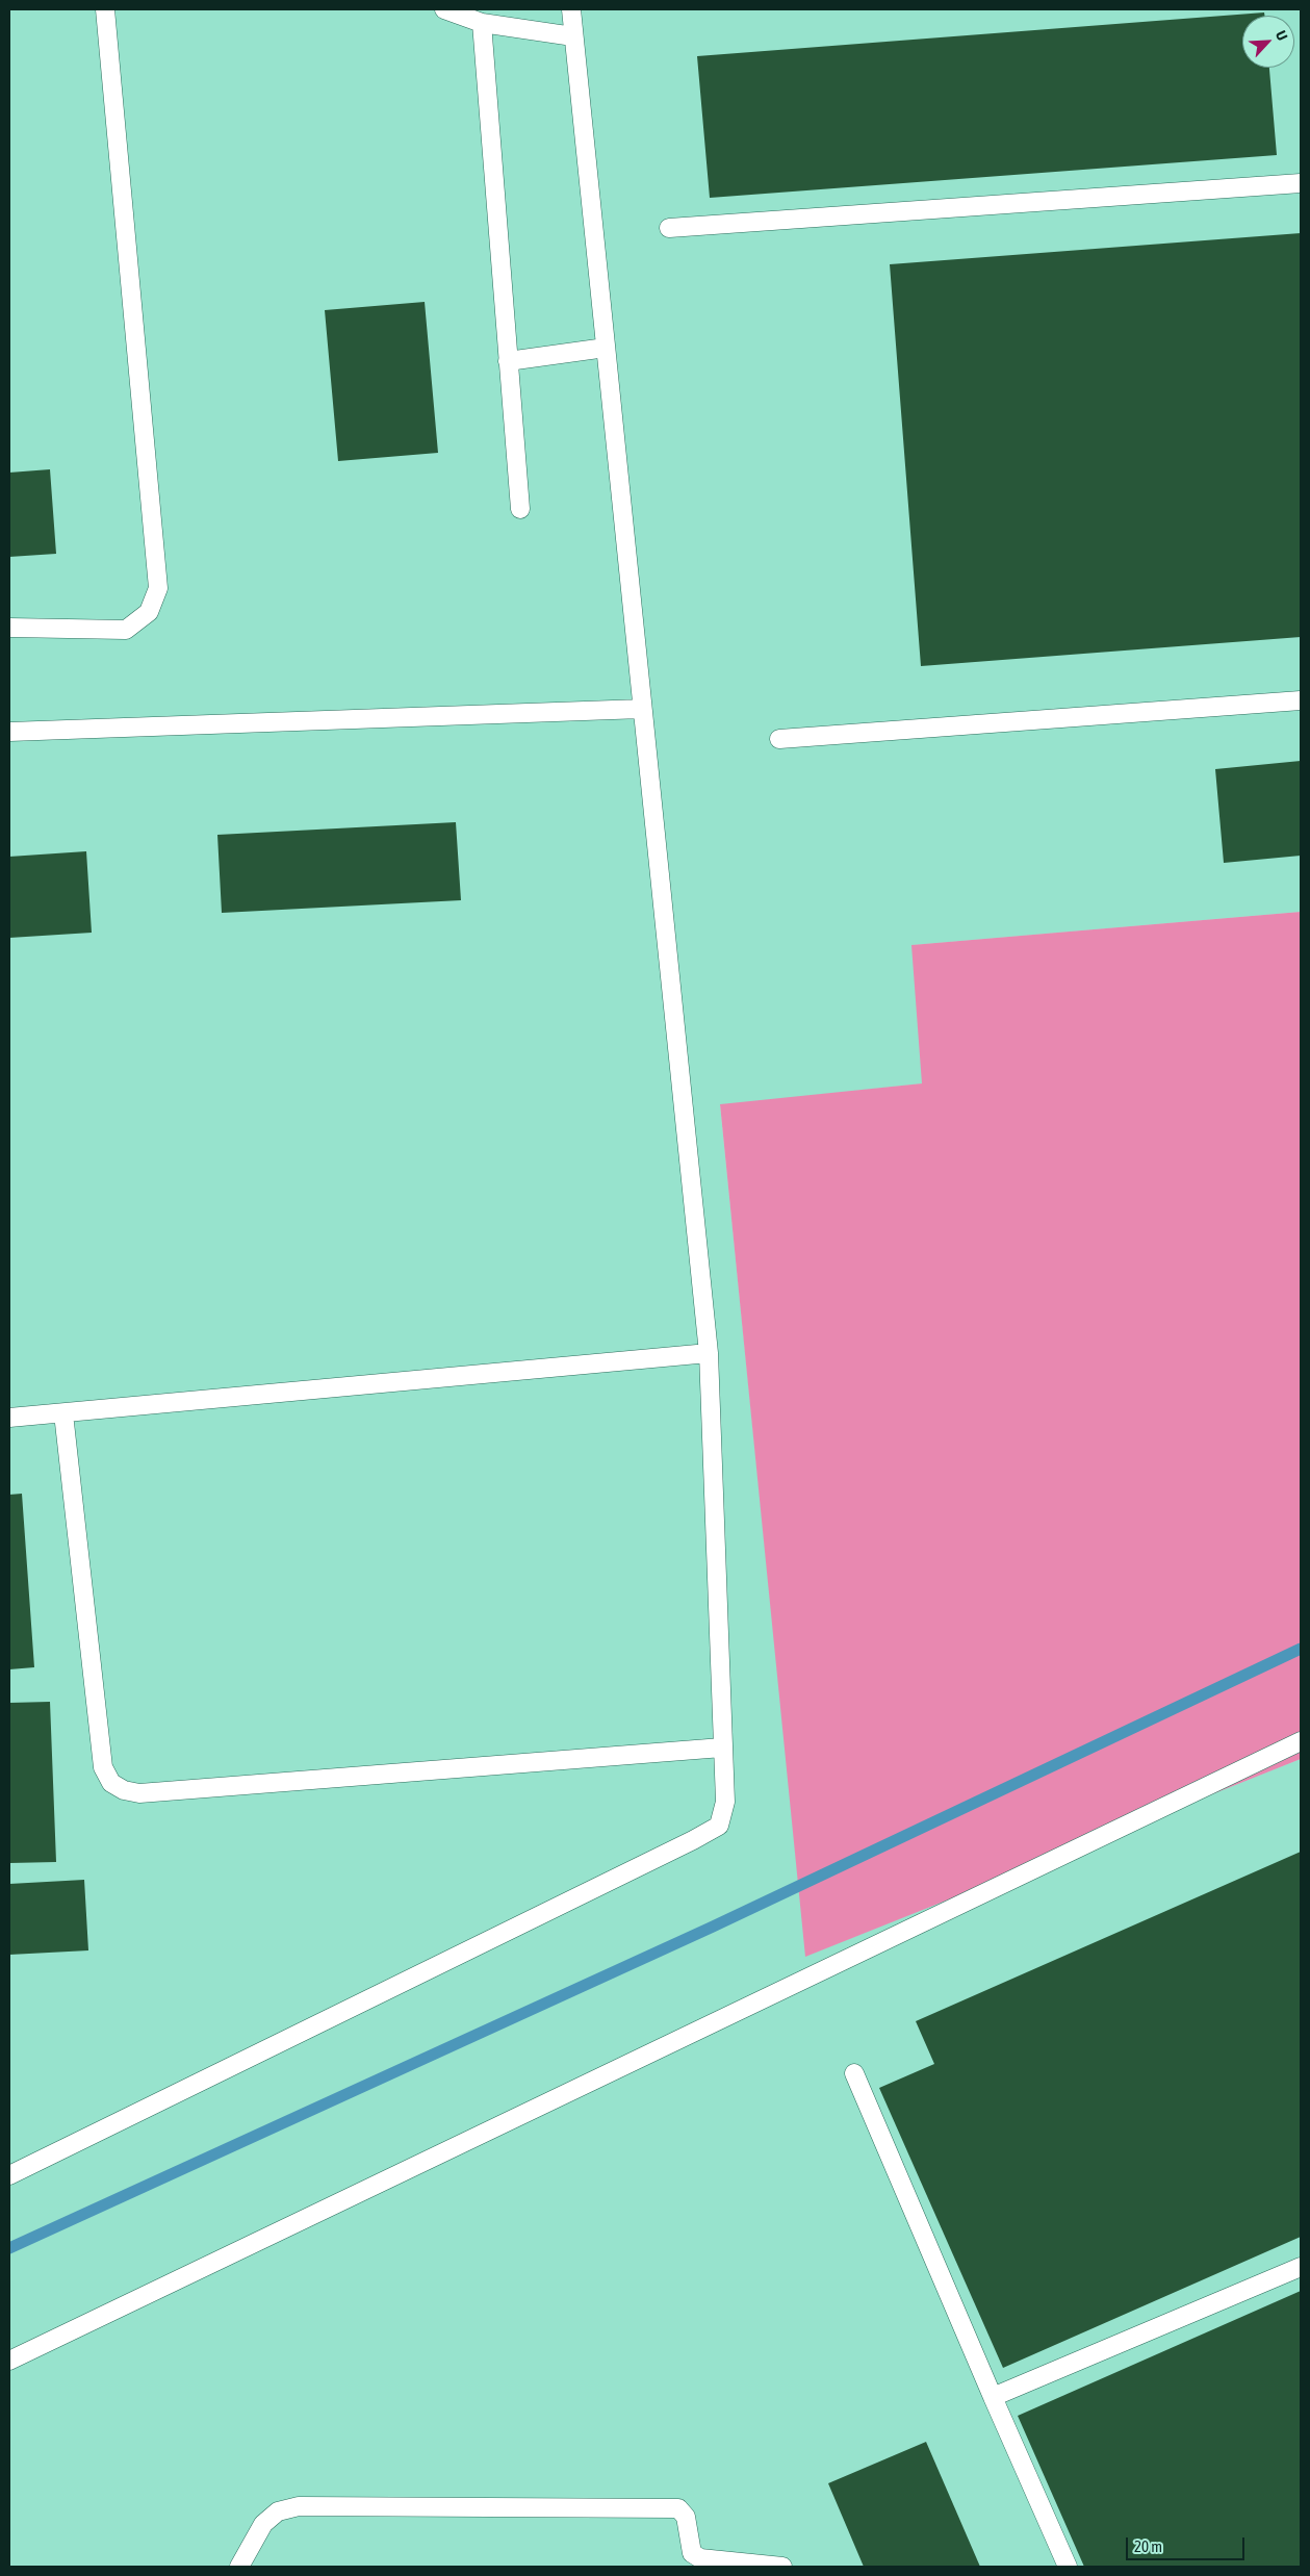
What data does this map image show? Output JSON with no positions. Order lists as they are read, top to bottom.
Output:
{
  "scale_bar": "20 m",
  "north": "top right"
}
